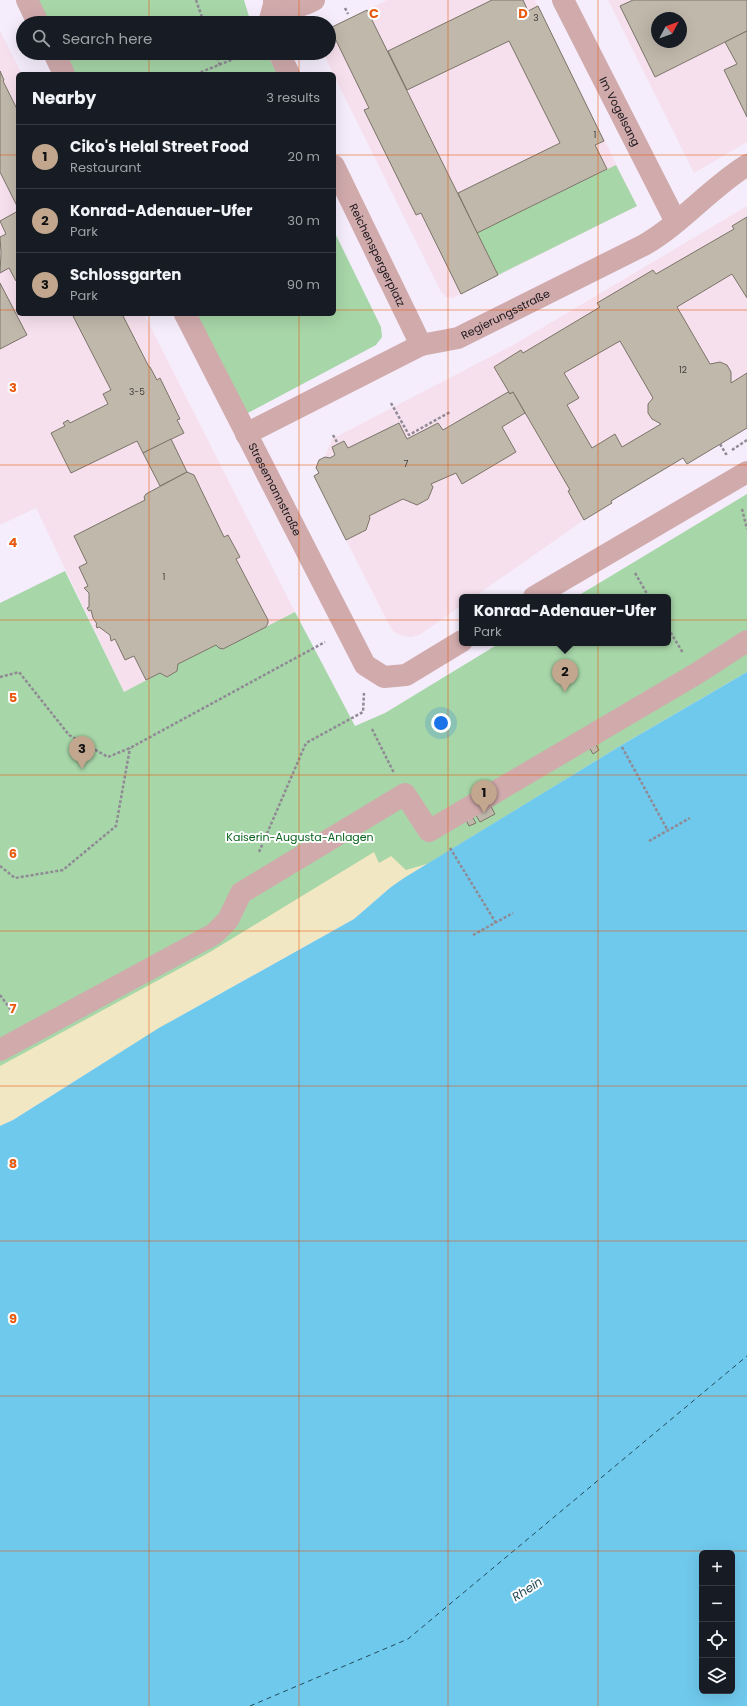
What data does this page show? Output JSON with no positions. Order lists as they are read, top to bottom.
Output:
{
  "streets": {
    "street": [
      "Im Vogelsang",
      "Reichenspergerplatz",
      "Regierungsstraße",
      "Stresemannstraße"
    ]
  },
  "crossings": [
    ["Im Vogelsang", "Regierungsstraße"],
    ["Reichenspergerplatz", "Regierungsstraße"],
    ["Regierungsstraße", "Stresemannstraße"]
  ],
  "water": ["Rhein"],
  "parks": ["Kaiserin-Augusta-Anlagen"],
  "house_numbers": [
    "3",
    "1",
    "12",
    "3-5",
    "7",
    "1"
  ],
  "north": "top right",
  "page": {
    "search": "Search here",
    "heading": ["Nearby", "3 results"],
    "list": [
      {
        "mark": "1",
        "name": "Ciko's Helal Street Food",
        "note": "Restaurant",
        "value": "20 m"
      },
      {
        "mark": "2",
        "name": "Konrad-Adenauer-Ufer",
        "note": "Park",
        "value": "30 m"
      },
      {
        "mark": "3",
        "name": "Schlossgarten",
        "note": "Park",
        "value": "90 m"
      }
    ],
    "popup": ["Konrad-Adenauer-Ufer", "Park"],
    "pins": ["2", "3", "1"],
    "map_buttons": ["+", "−"]
  },
  "grid": {
    "columns": ["C", "D"],
    "rows": [
      "3",
      "4",
      "5",
      "6",
      "7",
      "8",
      "9"
    ]
  }
}
